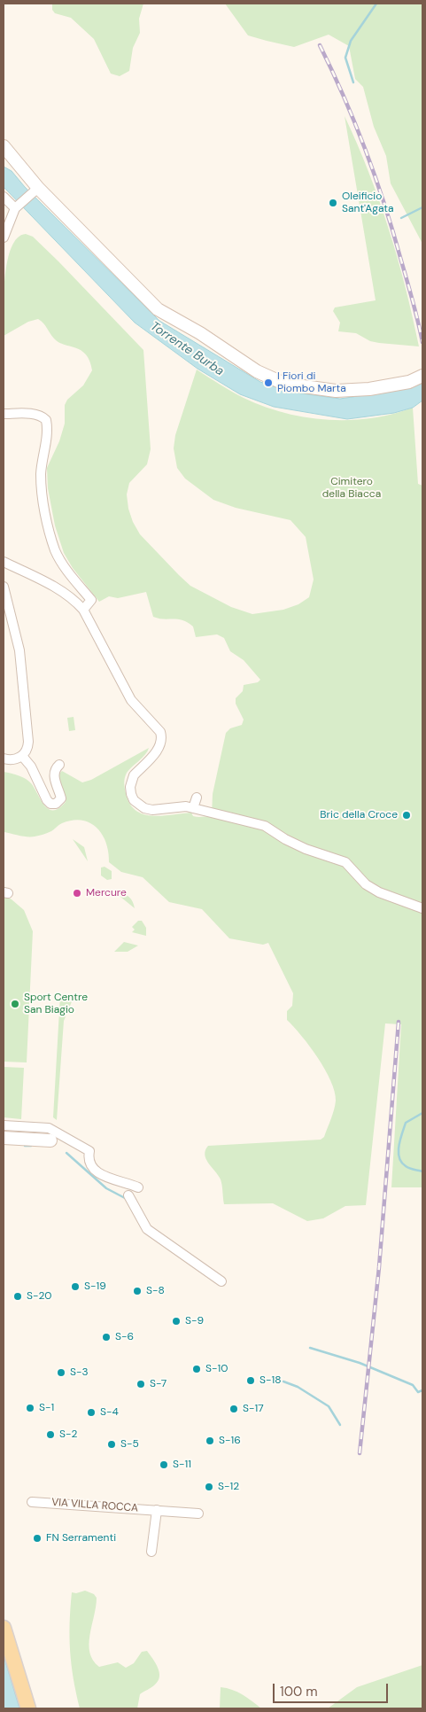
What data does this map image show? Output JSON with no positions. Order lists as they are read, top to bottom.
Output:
{
  "streets": {
    "street": ["VIA VILLA ROCCA"]
  },
  "water": ["Torrente Burba"],
  "parks": ["Cimitero della Biacca"],
  "places": [
    "Oleificio Sant'Agata",
    "I Fiori di Piombo Marta",
    "Bric della Croce",
    "Mercure",
    "Sport Centre San Biagio",
    "S-19",
    "S-8",
    "S-20",
    "S-9",
    "S-6",
    "S-10",
    "S-3",
    "S-18",
    "S-7",
    "S-1",
    "S-17",
    "S-4",
    "S-2",
    "S-16",
    "S-5",
    "S-11",
    "S-12",
    "FN Serramenti"
  ],
  "scale_bar": "100 m"
}
